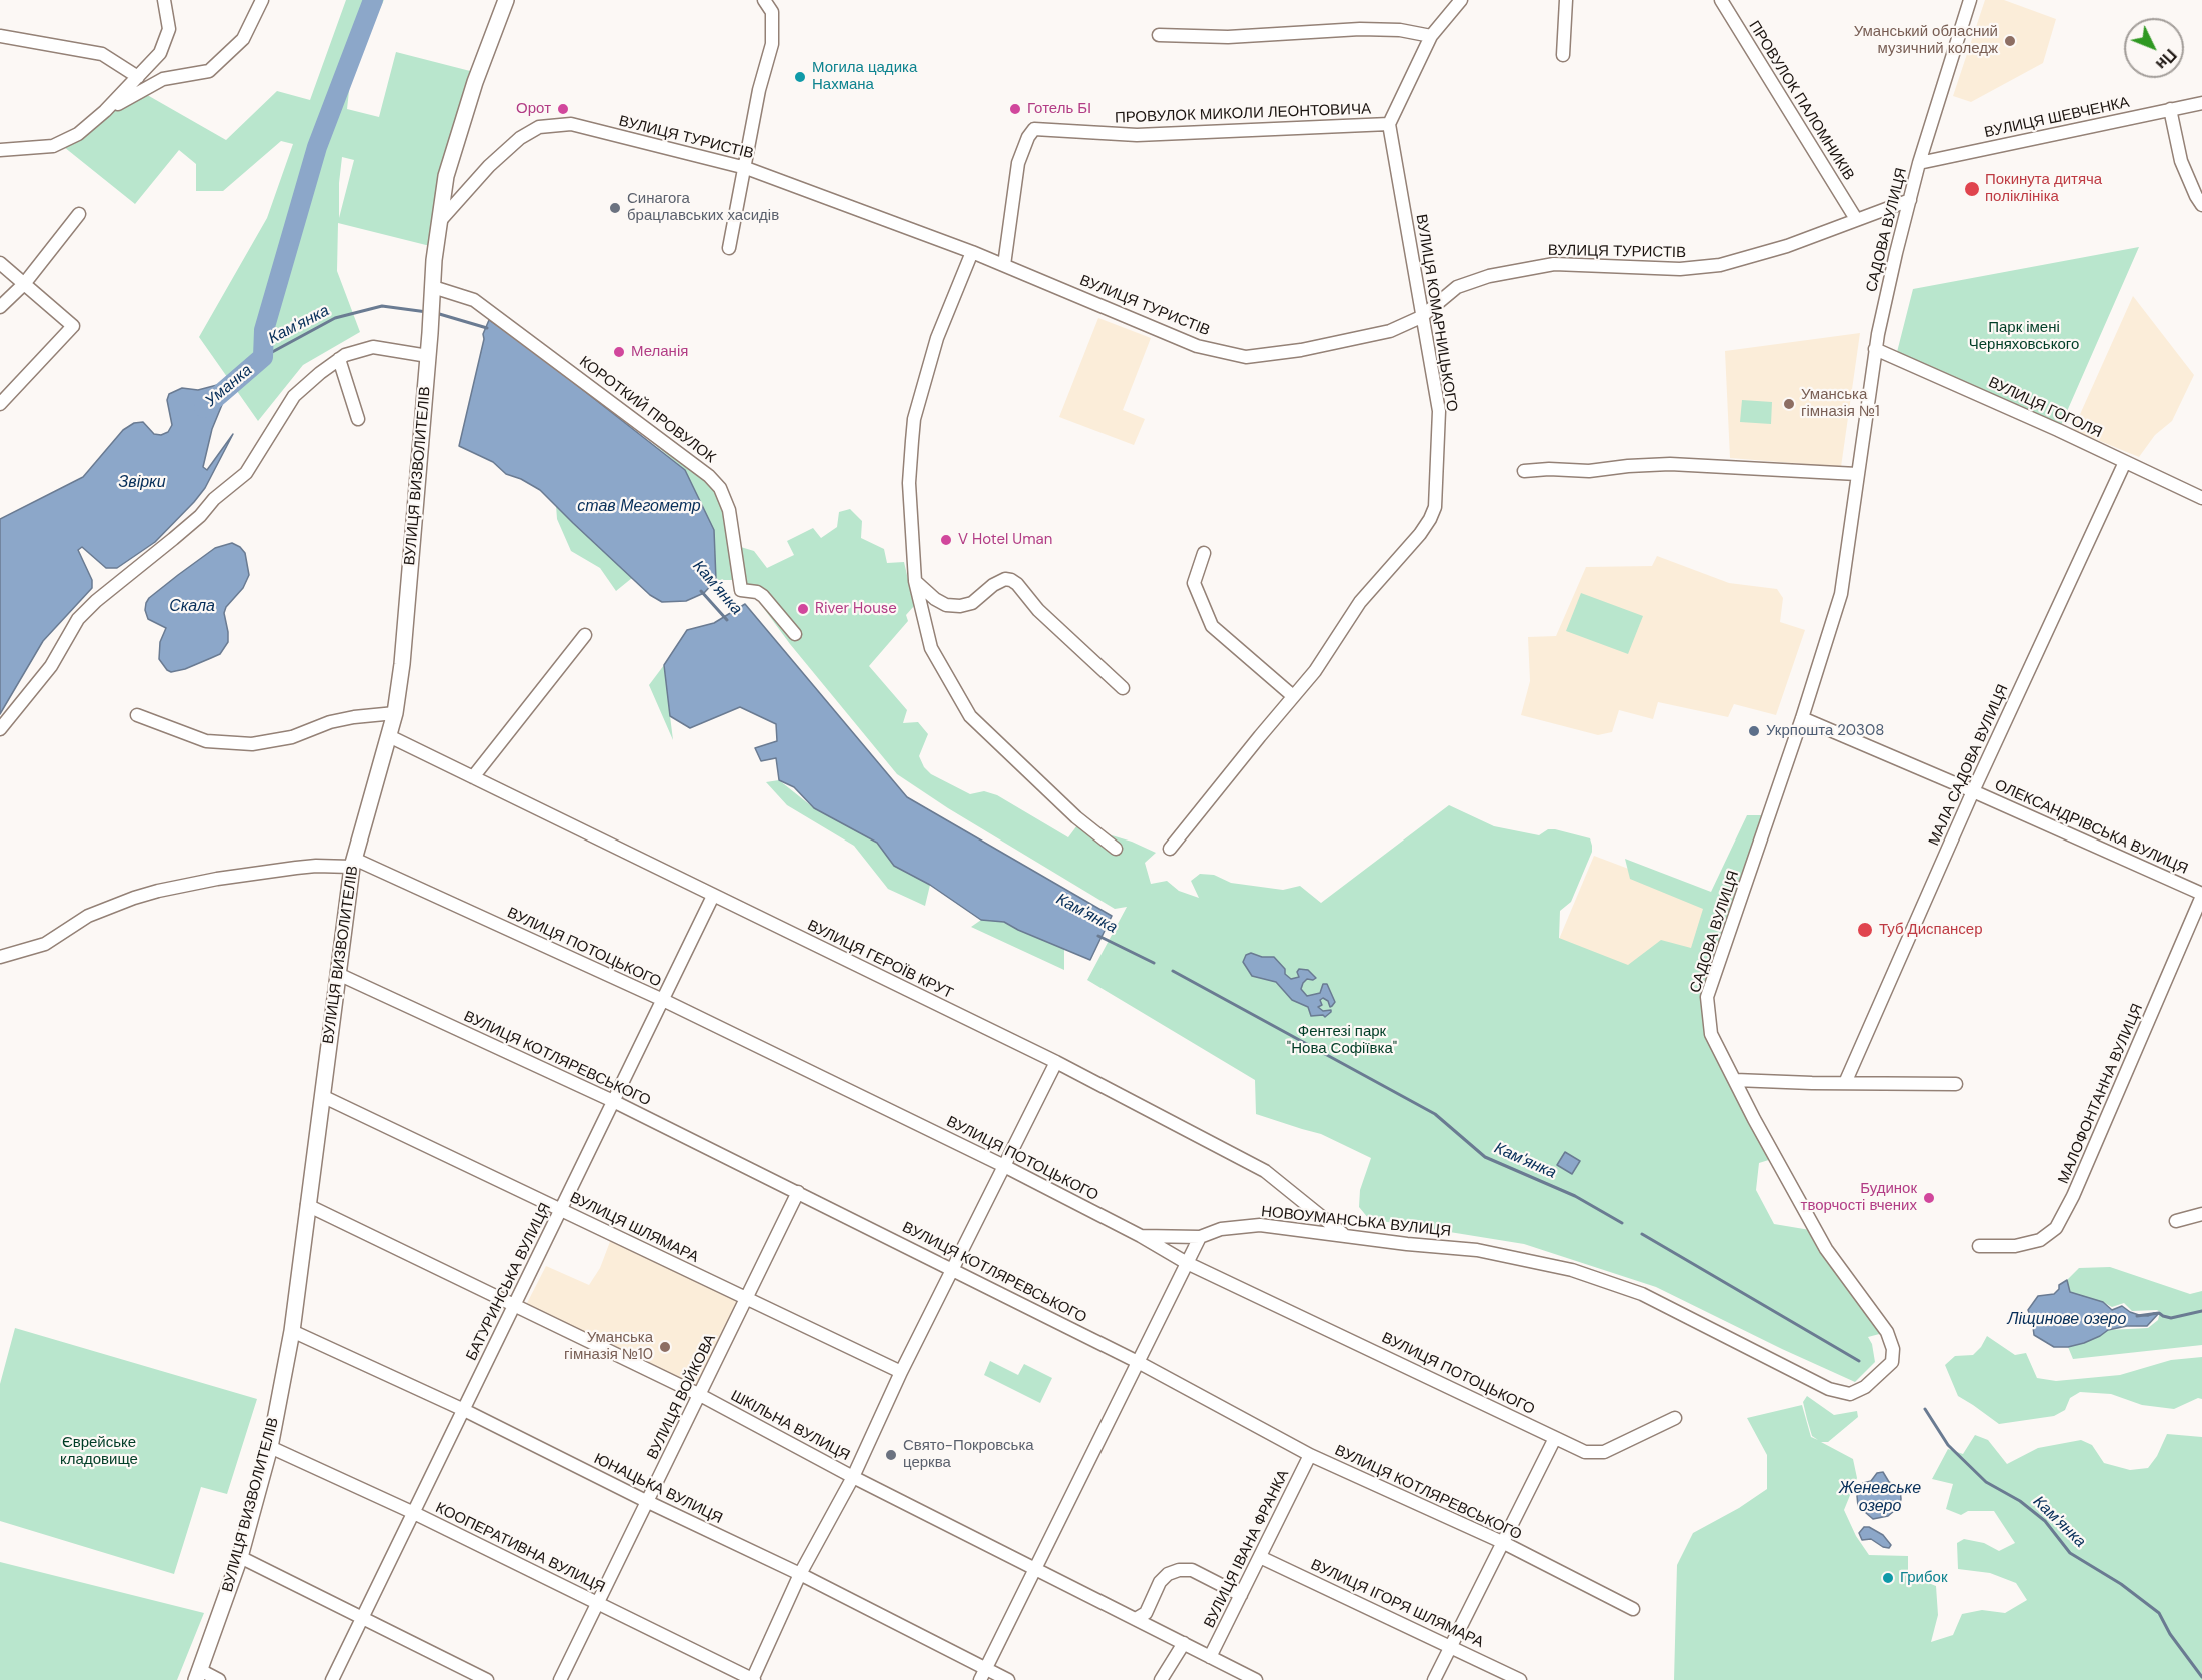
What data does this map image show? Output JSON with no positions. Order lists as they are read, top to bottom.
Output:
{
  "streets": {
    "main road": ["ВУЛИЦЯ ВИЗВОЛИТЕЛІВ"],
    "street": [
      "ПРОВУЛОК ПАЛОМНИКІВ",
      "ПРОВУЛОК МИКОЛИ ЛЕОНТОВИЧА",
      "ВУЛИЦЯ ШЕВЧЕНКА",
      "ВУЛИЦЯ ТУРИСТІВ",
      "САДОВА ВУЛИЦЯ",
      "ВУЛИЦЯ КОМАРНИЦЬКОГО",
      "ВУЛИЦЯ ГОГОЛЯ",
      "КОРОТКИЙ ПРОВУЛОК",
      "МАЛА САДОВА ВУЛИЦЯ",
      "ОЛЕКСАНДРІВСЬКА ВУЛИЦЯ",
      "ВУЛИЦЯ ПОТОЦЬКОГО",
      "ВУЛИЦЯ ГЕРОЇВ КРУТ",
      "ВУЛИЦЯ КОТЛЯРЕВСЬКОГО",
      "МАЛОФОНТАННА ВУЛИЦЯ",
      "НОВОУМАНСЬКА ВУЛИЦЯ",
      "ВУЛИЦЯ ШЛЯМАРА",
      "БАТУРИНСЬКА ВУЛИЦЯ",
      "ВУЛИЦЯ ВОЙКОВА",
      "ШКІЛЬНА ВУЛИЦЯ",
      "ЮНАЦЬКА ВУЛИЦЯ",
      "КООПЕРАТИВНА ВУЛИЦЯ",
      "ВУЛИЦЯ ІВАНА ФРАНКА",
      "ВУЛИЦЯ ІГОРЯ ШЛЯМАРА"
    ]
  },
  "crossings": [
    ["ПРОВУЛОК ПАЛОМНИКІВ", "ВУЛИЦЯ ТУРИСТІВ"],
    ["ПРОВУЛОК МИКОЛИ ЛЕОНТОВИЧА", "ВУЛИЦЯ ТУРИСТІВ"],
    ["ПРОВУЛОК МИКОЛИ ЛЕОНТОВИЧА", "ВУЛИЦЯ КОМАРНИЦЬКОГО"],
    ["ВУЛИЦЯ ШЕВЧЕНКА", "САДОВА ВУЛИЦЯ"],
    ["ВУЛИЦЯ ТУРИСТІВ", "САДОВА ВУЛИЦЯ"],
    ["ВУЛИЦЯ ТУРИСТІВ", "ВУЛИЦЯ КОМАРНИЦЬКОГО"],
    ["ВУЛИЦЯ ТУРИСТІВ", "ВУЛИЦЯ ВИЗВОЛИТЕЛІВ"],
    ["САДОВА ВУЛИЦЯ", "ВУЛИЦЯ ГОГОЛЯ"],
    ["САДОВА ВУЛИЦЯ", "ОЛЕКСАНДРІВСЬКА ВУЛИЦЯ"],
    ["САДОВА ВУЛИЦЯ", "НОВОУМАНСЬКА ВУЛИЦЯ"],
    ["ВУЛИЦЯ ГОГОЛЯ", "МАЛА САДОВА ВУЛИЦЯ"],
    ["КОРОТКИЙ ПРОВУЛОК", "ВУЛИЦЯ ВИЗВОЛИТЕЛІВ"],
    ["ВУЛИЦЯ ВИЗВОЛИТЕЛІВ", "ВУЛИЦЯ ПОТОЦЬКОГО"],
    ["ВУЛИЦЯ ВИЗВОЛИТЕЛІВ", "ВУЛИЦЯ ГЕРОЇВ КРУТ"],
    ["ВУЛИЦЯ ВИЗВОЛИТЕЛІВ", "ВУЛИЦЯ КОТЛЯРЕВСЬКОГО"],
    ["ВУЛИЦЯ ВИЗВОЛИТЕЛІВ", "ВУЛИЦЯ ШЛЯМАРА"],
    ["ВУЛИЦЯ ВИЗВОЛИТЕЛІВ", "ШКІЛЬНА ВУЛИЦЯ"],
    ["ВУЛИЦЯ ВИЗВОЛИТЕЛІВ", "ЮНАЦЬКА ВУЛИЦЯ"],
    ["ВУЛИЦЯ ВИЗВОЛИТЕЛІВ", "КООПЕРАТИВНА ВУЛИЦЯ"],
    ["МАЛА САДОВА ВУЛИЦЯ", "ОЛЕКСАНДРІВСЬКА ВУЛИЦЯ"],
    ["ОЛЕКСАНДРІВСЬКА ВУЛИЦЯ", "МАЛОФОНТАННА ВУЛИЦЯ"],
    ["ВУЛИЦЯ ПОТОЦЬКОГО", "НОВОУМАНСЬКА ВУЛИЦЯ"],
    ["ВУЛИЦЯ ПОТОЦЬКОГО", "БАТУРИНСЬКА ВУЛИЦЯ"],
    ["ВУЛИЦЯ ГЕРОЇВ КРУТ", "НОВОУМАНСЬКА ВУЛИЦЯ"],
    ["ВУЛИЦЯ ГЕРОЇВ КРУТ", "БАТУРИНСЬКА ВУЛИЦЯ"],
    ["ВУЛИЦЯ КОТЛЯРЕВСЬКОГО", "БАТУРИНСЬКА ВУЛИЦЯ"],
    ["ВУЛИЦЯ КОТЛЯРЕВСЬКОГО", "ВУЛИЦЯ ВОЙКОВА"],
    ["ВУЛИЦЯ КОТЛЯРЕВСЬКОГО", "ВУЛИЦЯ ІВАНА ФРАНКА"],
    ["ВУЛИЦЯ ШЛЯМАРА", "БАТУРИНСЬКА ВУЛИЦЯ"],
    ["ВУЛИЦЯ ШЛЯМАРА", "ВУЛИЦЯ ВОЙКОВА"],
    ["БАТУРИНСЬКА ВУЛИЦЯ", "ШКІЛЬНА ВУЛИЦЯ"],
    ["БАТУРИНСЬКА ВУЛИЦЯ", "ЮНАЦЬКА ВУЛИЦЯ"],
    ["БАТУРИНСЬКА ВУЛИЦЯ", "КООПЕРАТИВНА ВУЛИЦЯ"],
    ["ВУЛИЦЯ ВОЙКОВА", "ШКІЛЬНА ВУЛИЦЯ"],
    ["ВУЛИЦЯ ВОЙКОВА", "ЮНАЦЬКА ВУЛИЦЯ"],
    ["ВУЛИЦЯ ВОЙКОВА", "КООПЕРАТИВНА ВУЛИЦЯ"],
    ["ШКІЛЬНА ВУЛИЦЯ", "ВУЛИЦЯ ІВАНА ФРАНКА"],
    ["ВУЛИЦЯ ІВАНА ФРАНКА", "ВУЛИЦЯ ІГОРЯ ШЛЯМАРА"]
  ],
  "water": [
    "Кам'янка",
    "Уманка",
    "Звірки",
    "став Мегометр",
    "Скала",
    "Ліщинове озеро",
    "Женевське озеро"
  ],
  "parks": ["Парк імені Черняховського", "Фентезі парк \"Нова Софіївка\"", "Єврейське кладовище"],
  "places": [
    "Уманський обласний музичний коледж",
    "Могила цадика Нахмана",
    "Орот",
    "Готель БІ",
    "Покинута дитяча поліклініка",
    "Синагога брацлавських хасидів",
    "Меланія",
    "Уманська гімназія №1",
    "V Hotel Uman",
    "River House",
    "Укрпошта 20308",
    "Туб Диспансер",
    "Будинок творчості вчених",
    "Уманська гімназія №10",
    "Свято-Покровська церква",
    "Грибок"
  ],
  "north": "bottom right"
}
